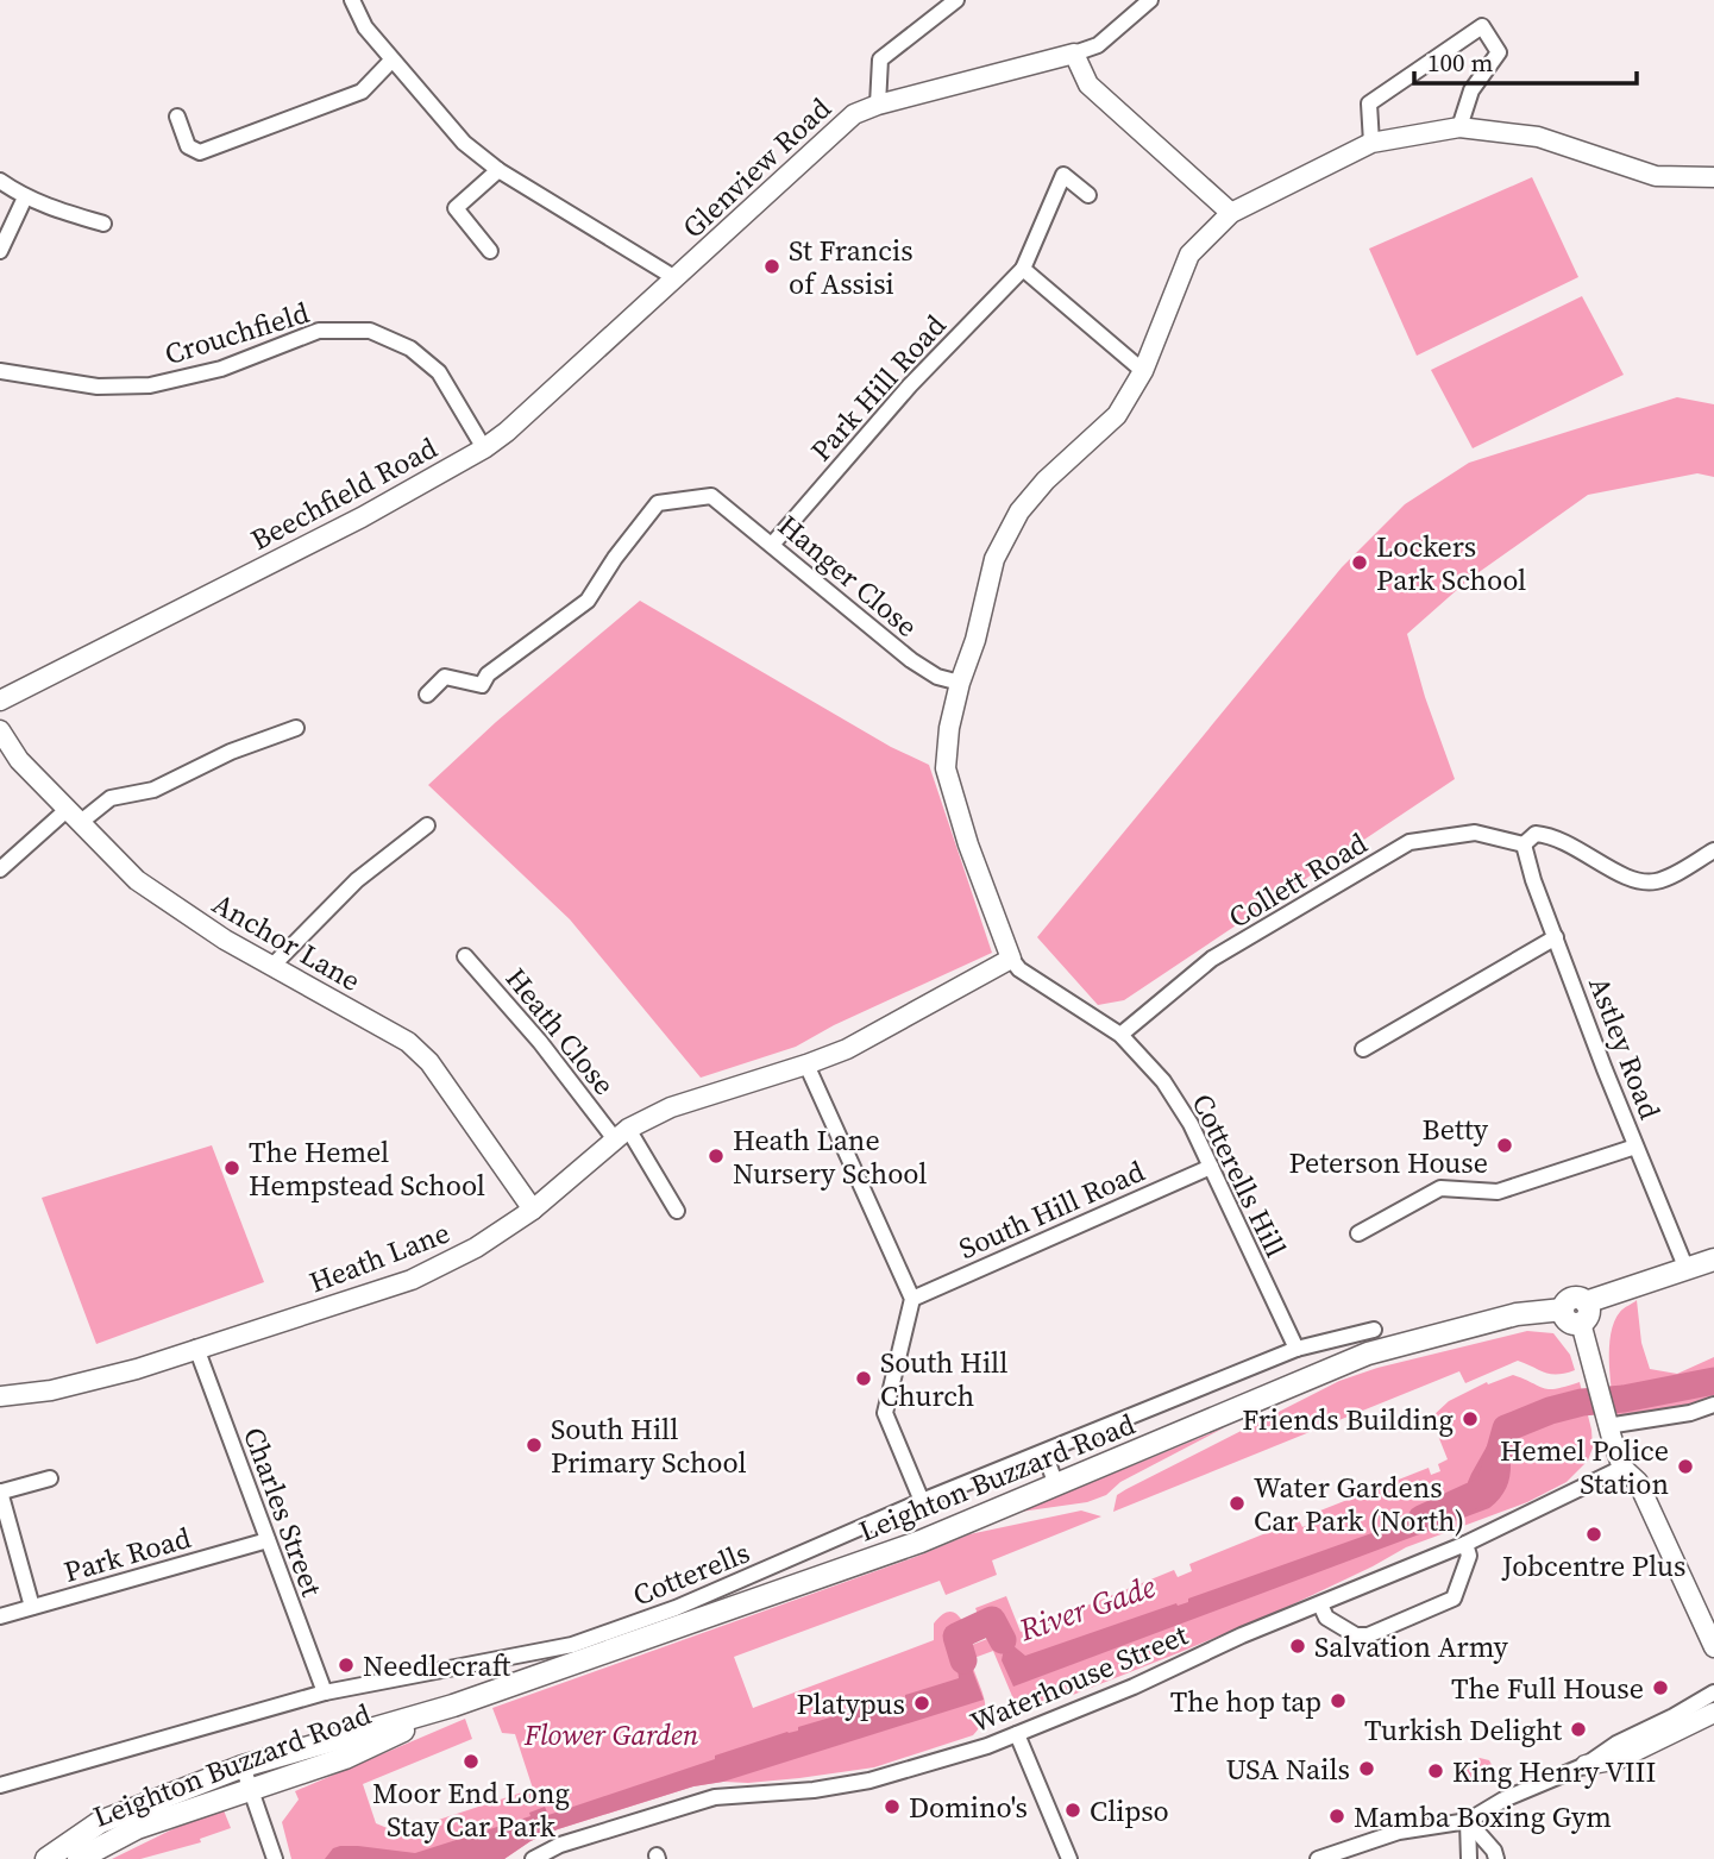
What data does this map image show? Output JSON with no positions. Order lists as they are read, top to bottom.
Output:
{
  "streets": {
    "main road": ["Leighton Buzzard Road"],
    "street": [
      "Glenview Road",
      "Crouchfield",
      "Park Hill Road",
      "Beechfield Road",
      "Hanger Close",
      "Collett Road",
      "Anchor Lane",
      "Heath Close",
      "Astley Road",
      "Cotterells Hill",
      "South Hill Road",
      "Heath Lane",
      "Charles Street",
      "Park Road",
      "Cotterells",
      "Waterhouse Street"
    ]
  },
  "crossings": [
    ["Glenview Road", "Beechfield Road"],
    ["Crouchfield", "Beechfield Road"],
    ["Park Hill Road", "Hanger Close"],
    ["Collett Road", "Astley Road"],
    ["Collett Road", "Cotterells Hill"],
    ["Anchor Lane", "Heath Lane"],
    ["Heath Close", "Heath Lane"],
    ["Cotterells Hill", "South Hill Road"],
    ["Cotterells Hill", "Heath Lane"],
    ["Cotterells Hill", "Cotterells"],
    ["Heath Lane", "Charles Street"],
    ["Charles Street", "Park Road"],
    ["Charles Street", "Cotterells"]
  ],
  "water": ["River Gade"],
  "parks": ["Flower Garden"],
  "places": [
    "St Francis of Assisi",
    "Lockers Park School",
    "Betty Peterson House",
    "Heath Lane Nursery School",
    "The Hemel Hempstead School",
    "South Hill Church",
    "Friends Building",
    "South Hill Primary School",
    "Hemel Police Station",
    "Water Gardens Car Park (North)",
    "Jobcentre Plus",
    "Salvation Army",
    "Needlecraft",
    "The Full House",
    "The hop tap",
    "Platypus",
    "Turkish Delight",
    "Moor End Long Stay Car Park",
    "USA Nails",
    "King Henry VIII",
    "Domino's",
    "Clipso",
    "Mamba Boxing Gym"
  ],
  "scale_bar": "100 m"
}
